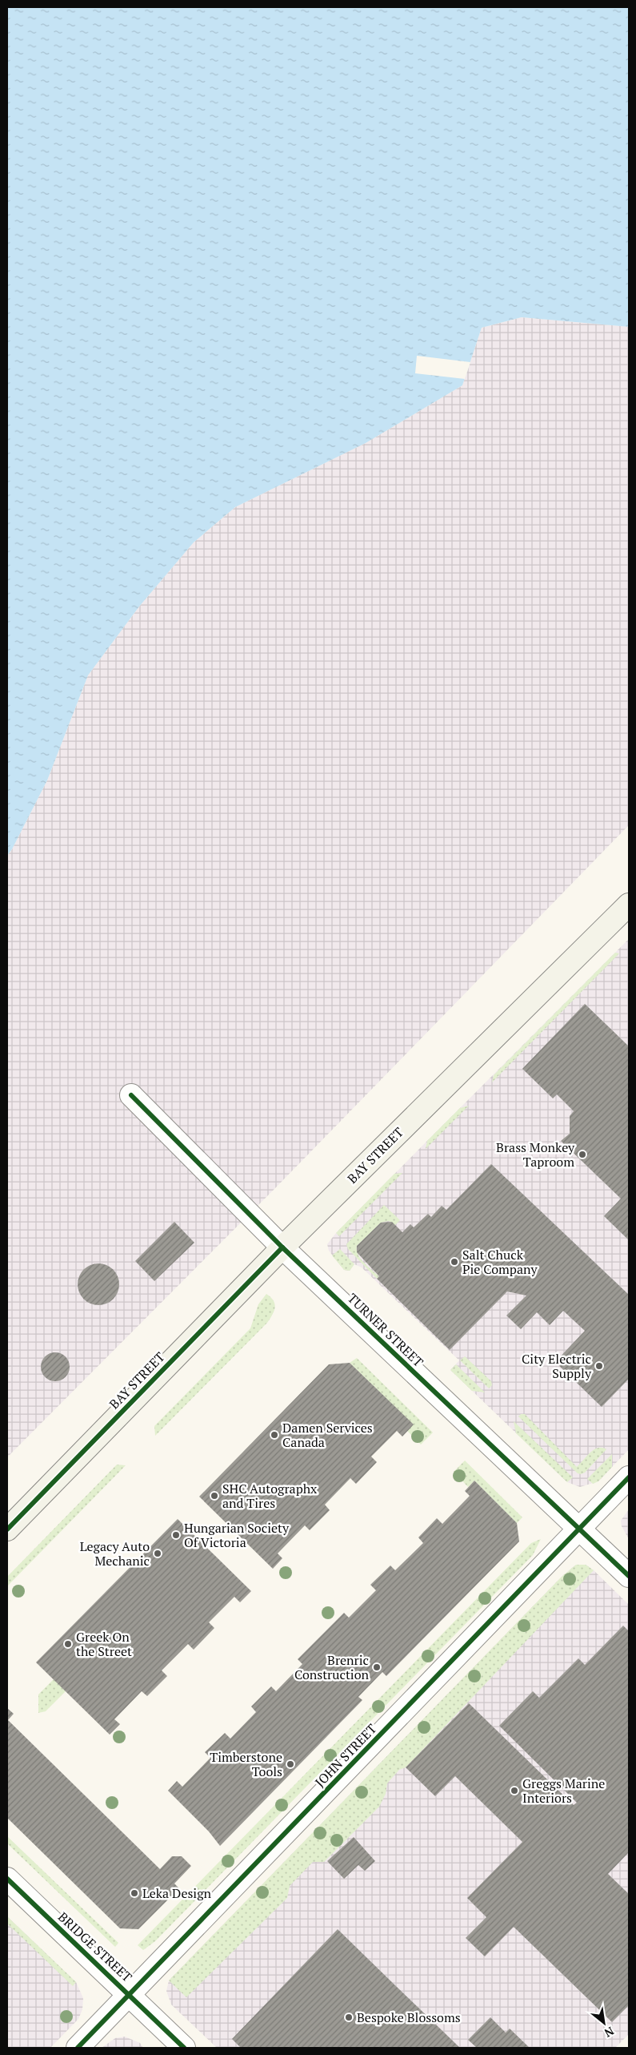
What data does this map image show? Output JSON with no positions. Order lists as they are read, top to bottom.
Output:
{
  "streets": {
    "main road": ["BAY STREET"],
    "street": ["TURNER STREET", "JOHN STREET", "BRIDGE STREET"]
  },
  "crossings": [
    ["BAY STREET", "TURNER STREET"],
    ["TURNER STREET", "JOHN STREET"],
    ["JOHN STREET", "BRIDGE STREET"]
  ],
  "places": [
    "Brass Monkey Taproom",
    "Salt Chuck Pie Company",
    "City Electric Supply",
    "Damen Services Canada",
    "SHC Autographx and Tires",
    "Hungarian Society Of Victoria",
    "Legacy Auto Mechanic",
    "Greek On the Street",
    "Brenric Construction",
    "Timberstone Tools",
    "Greggs Marine Interiors",
    "Leka Design",
    "Bespoke Blossoms"
  ],
  "north": "bottom right"
}
